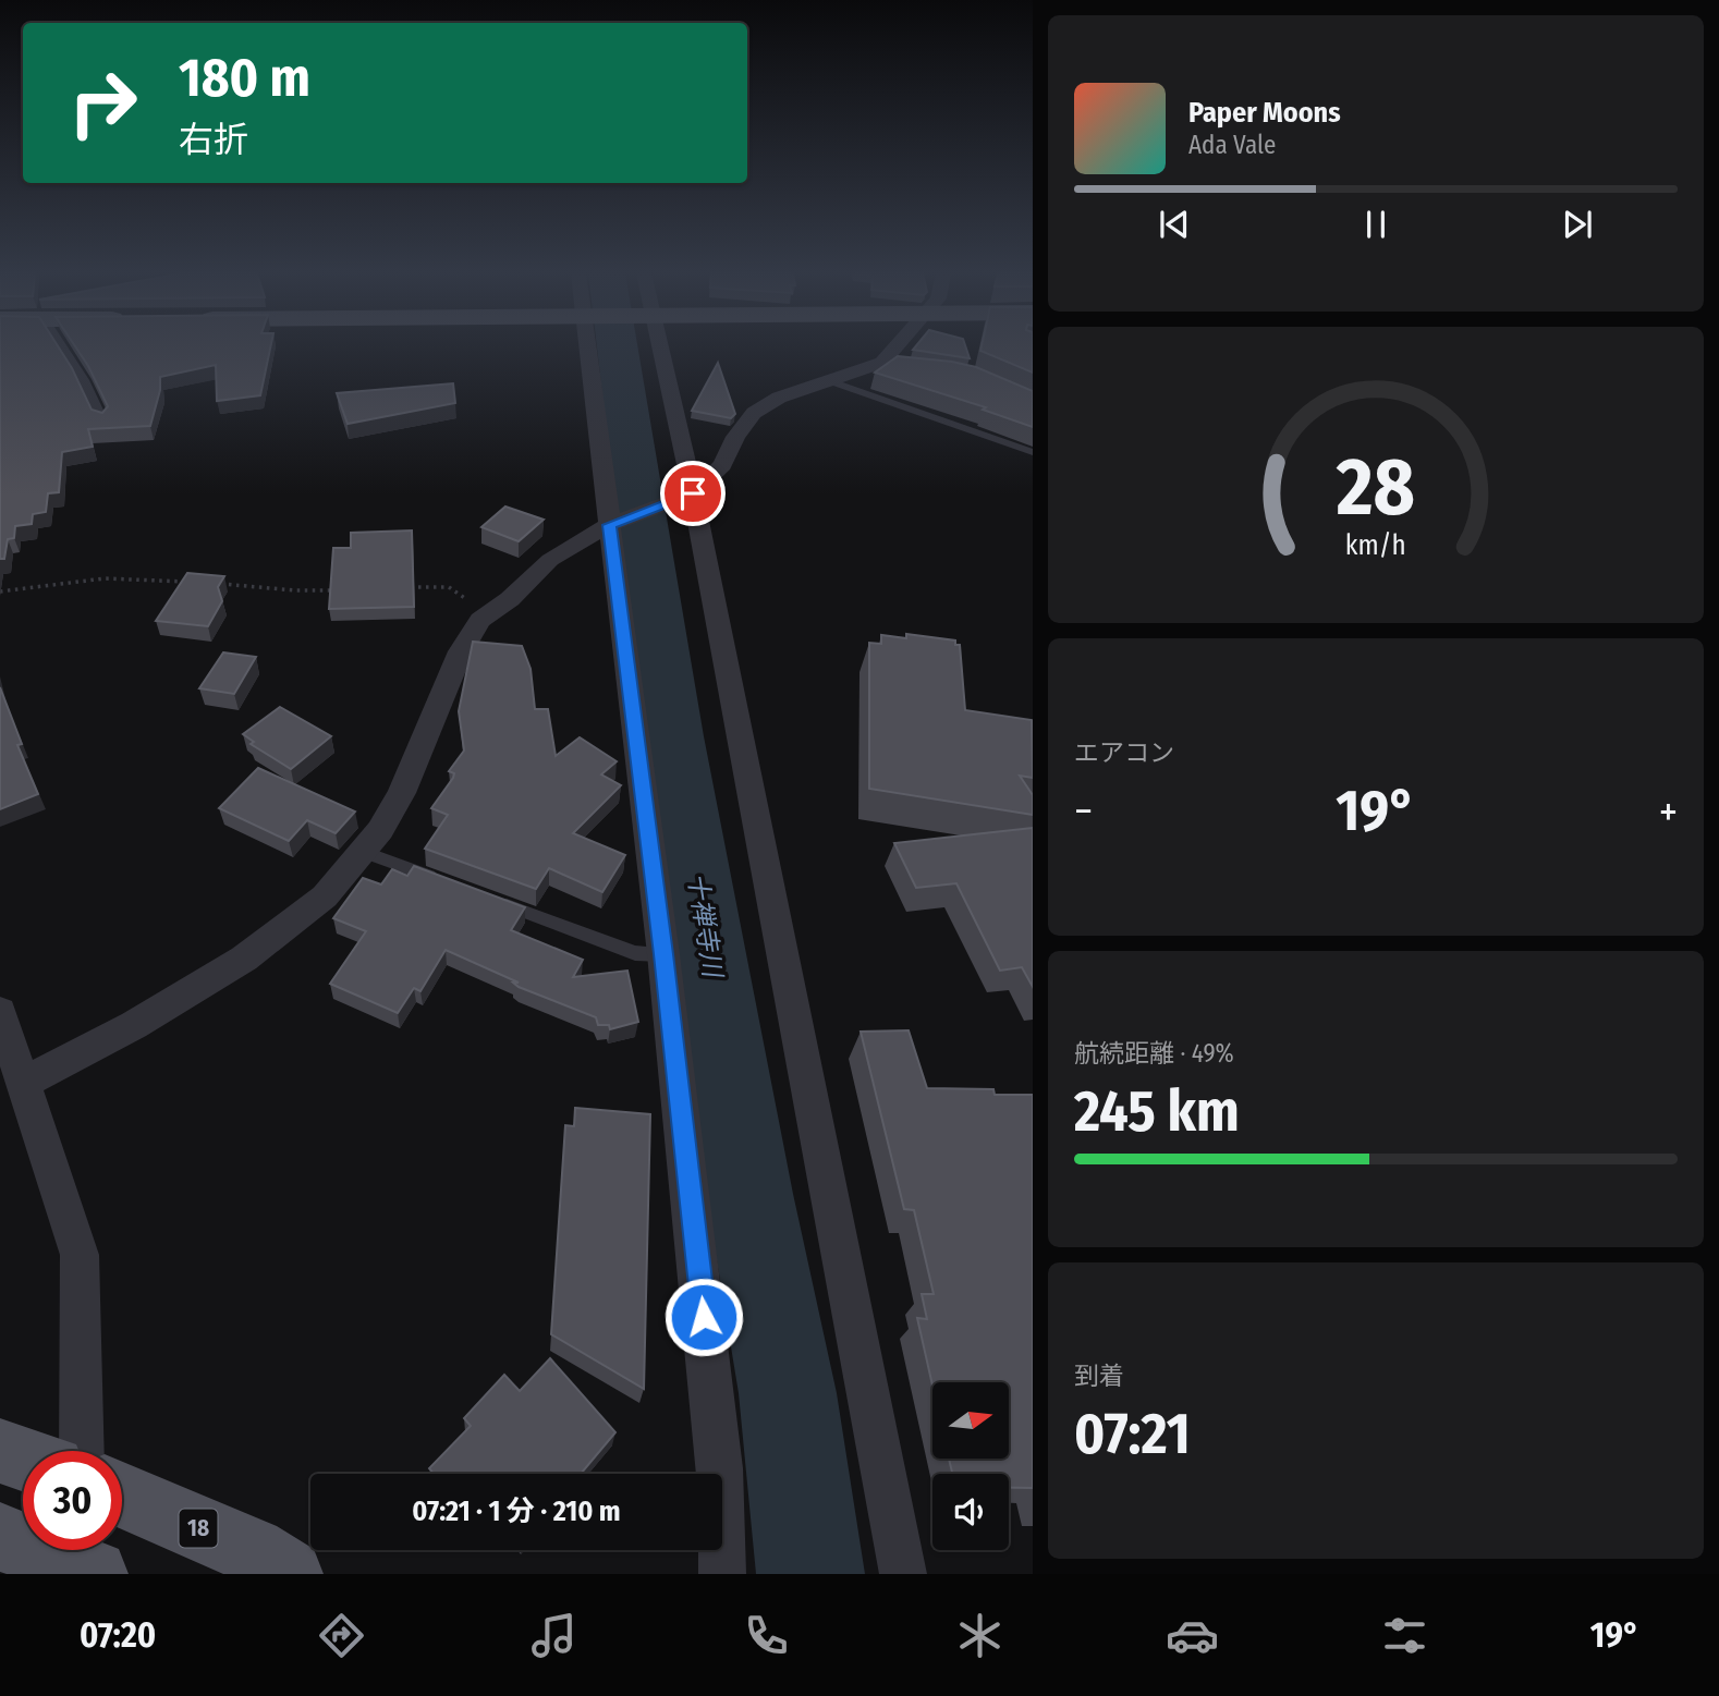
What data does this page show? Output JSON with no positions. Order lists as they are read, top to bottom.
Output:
{
  "streets": {
    "main road": ["18"]
  },
  "water": ["十禅寺川"],
  "north": "right",
  "page": {
    "turn": ["180 m", "右折"],
    "song": ["Paper Moons", "Ada Vale"],
    "tile": [
      "エアコン",
      ["航続距離 · 49%", "245 km"],
      ["到着", "07:21"]
    ],
    "heat": ["−", "19°", "+"],
    "limit": "30",
    "trip": "07:21 · 1 分 · 210 m",
    "tabs": ["07:20", "19°"],
    "gauge": ["28", "km/h"]
  }
}
